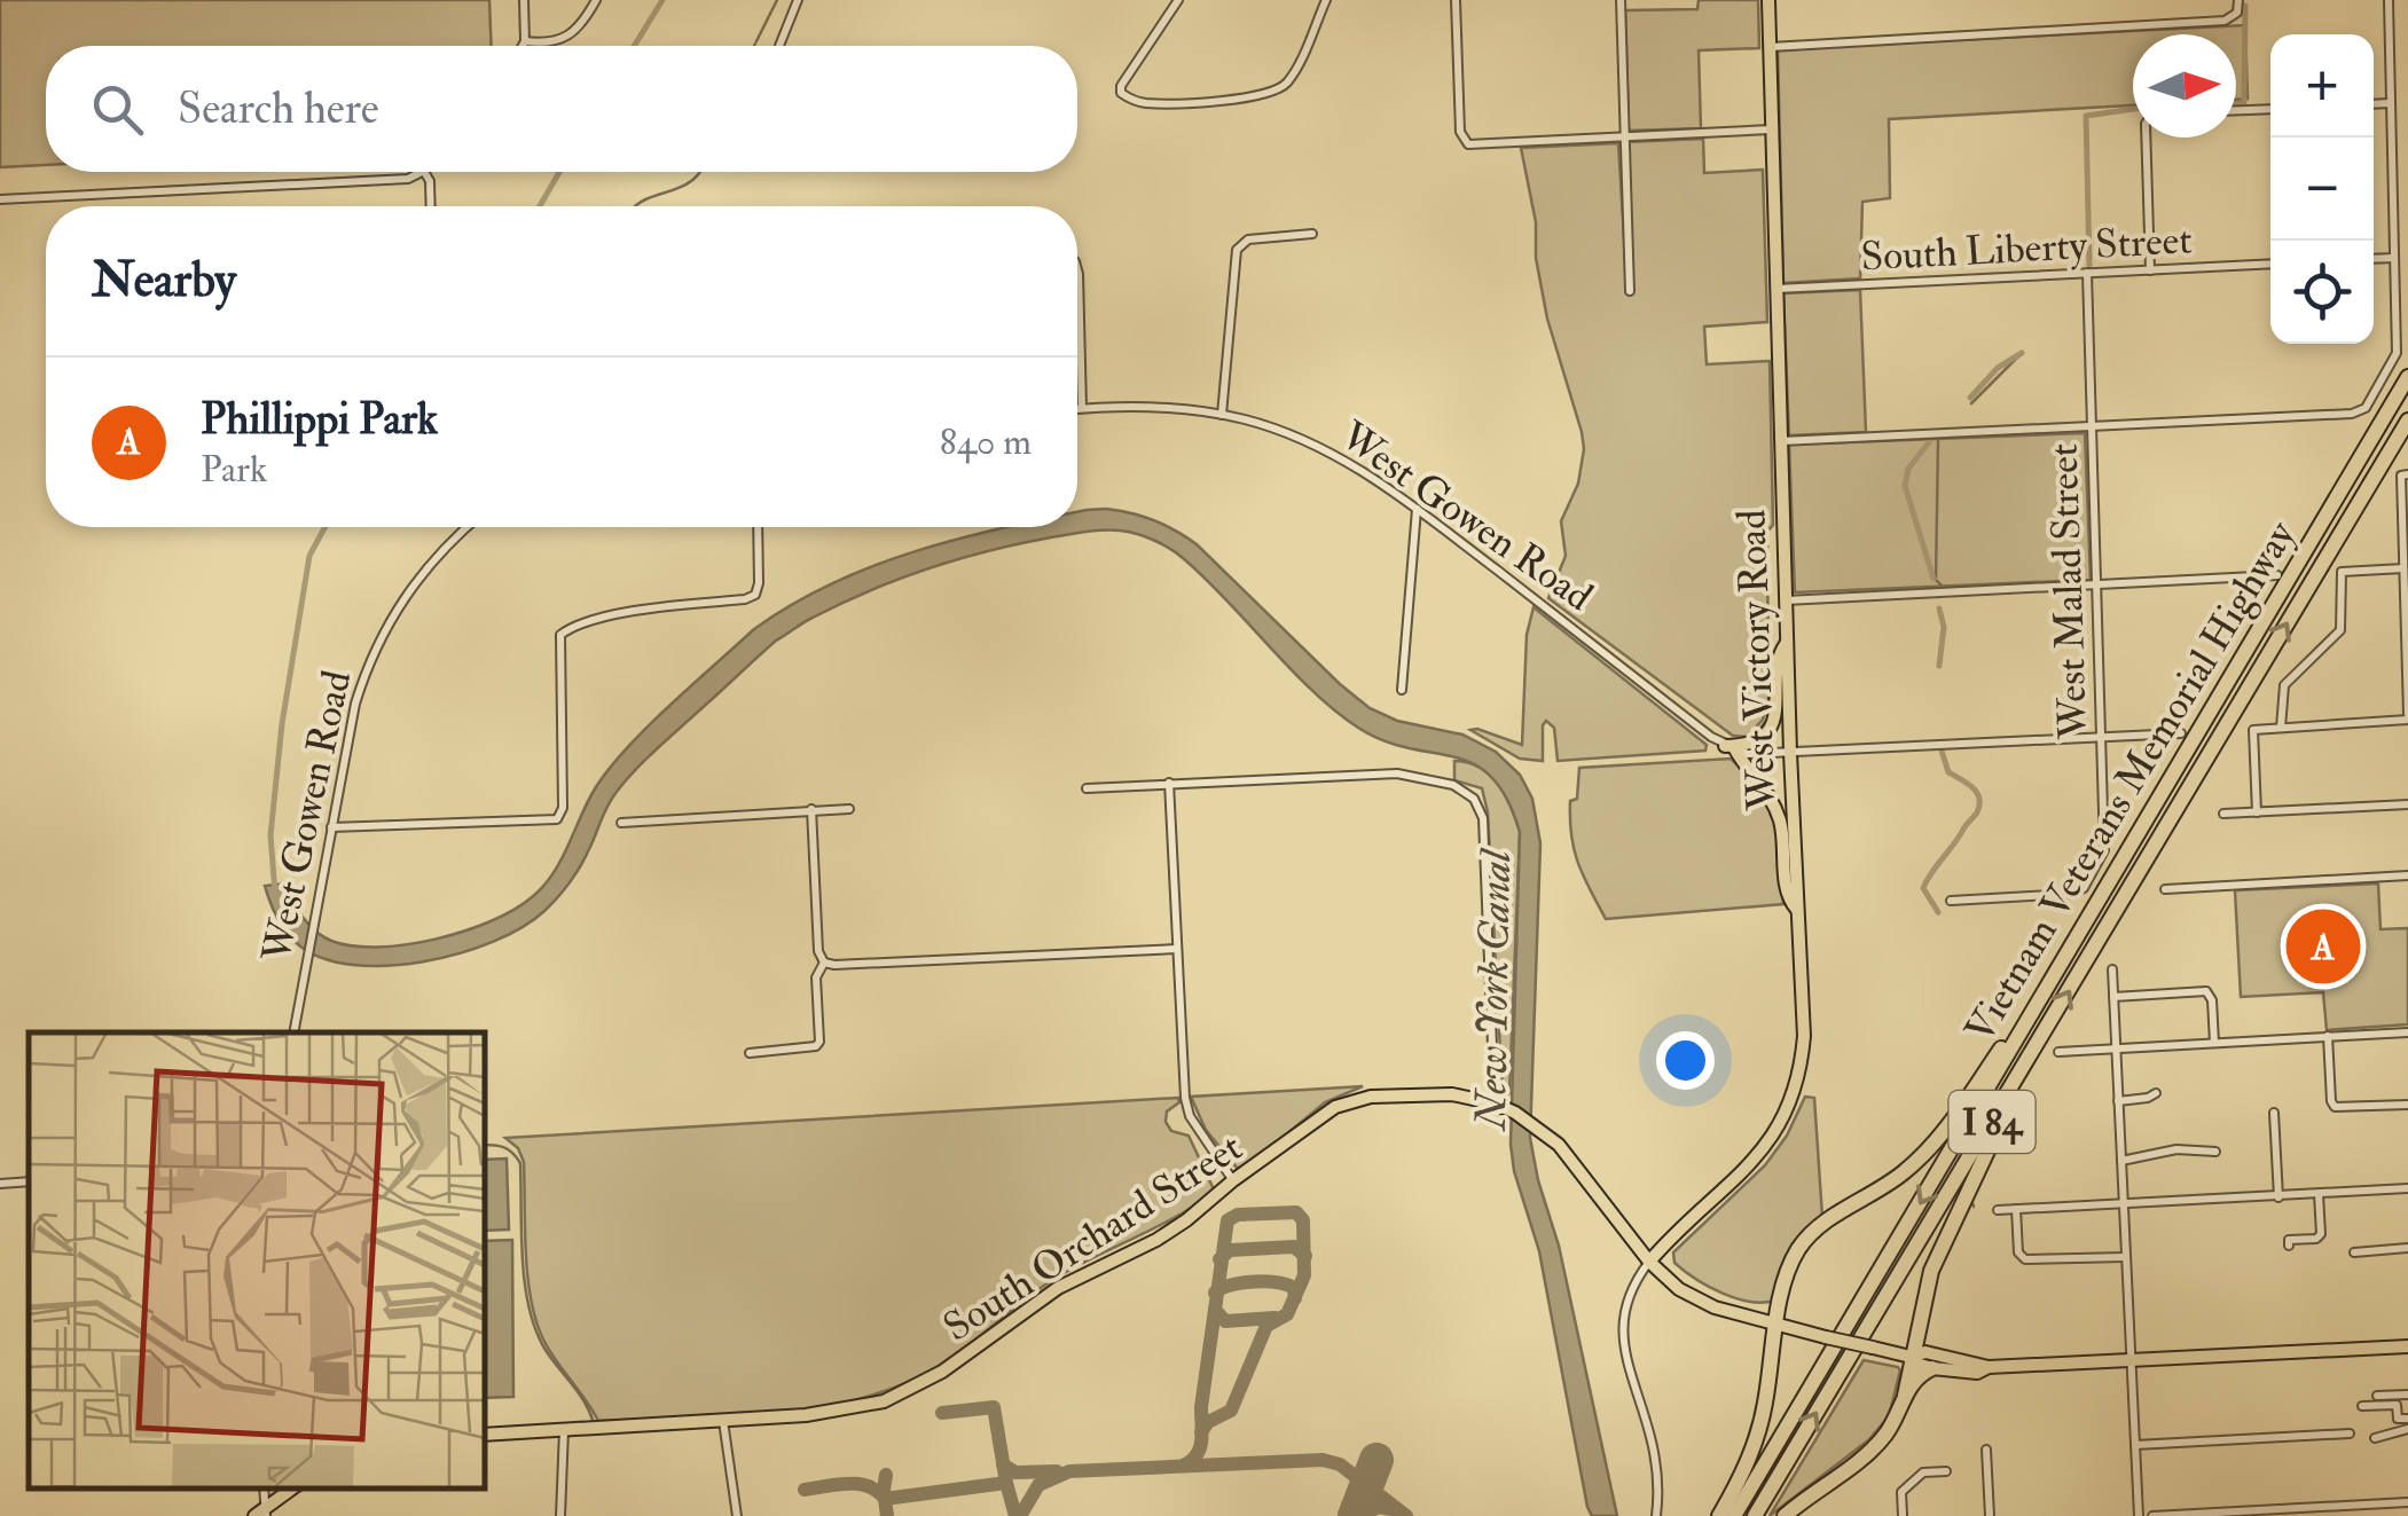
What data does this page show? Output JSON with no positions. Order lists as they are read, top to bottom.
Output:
{
  "streets": {
    "highway": ["Vietnam Veterans Memorial Highway", "I 84"],
    "main road": ["West Victory Road", "South Orchard Street"],
    "street": ["South Liberty Street", "West Gowen Road", "West Malad Street"]
  },
  "crossings": [
    ["South Liberty Street", "West Malad Street"],
    ["South Liberty Street", "West Victory Road"],
    ["West Victory Road", "South Orchard Street"]
  ],
  "water": ["New York Canal"],
  "north": "right",
  "page": {
    "map_buttons": ["+", "−"],
    "search": "Search here",
    "heading": "Nearby",
    "list": [
      {
        "mark": "A",
        "name": "Phillippi Park",
        "note": "Park",
        "value": "840 m"
      }
    ],
    "pins": "A"
  }
}
